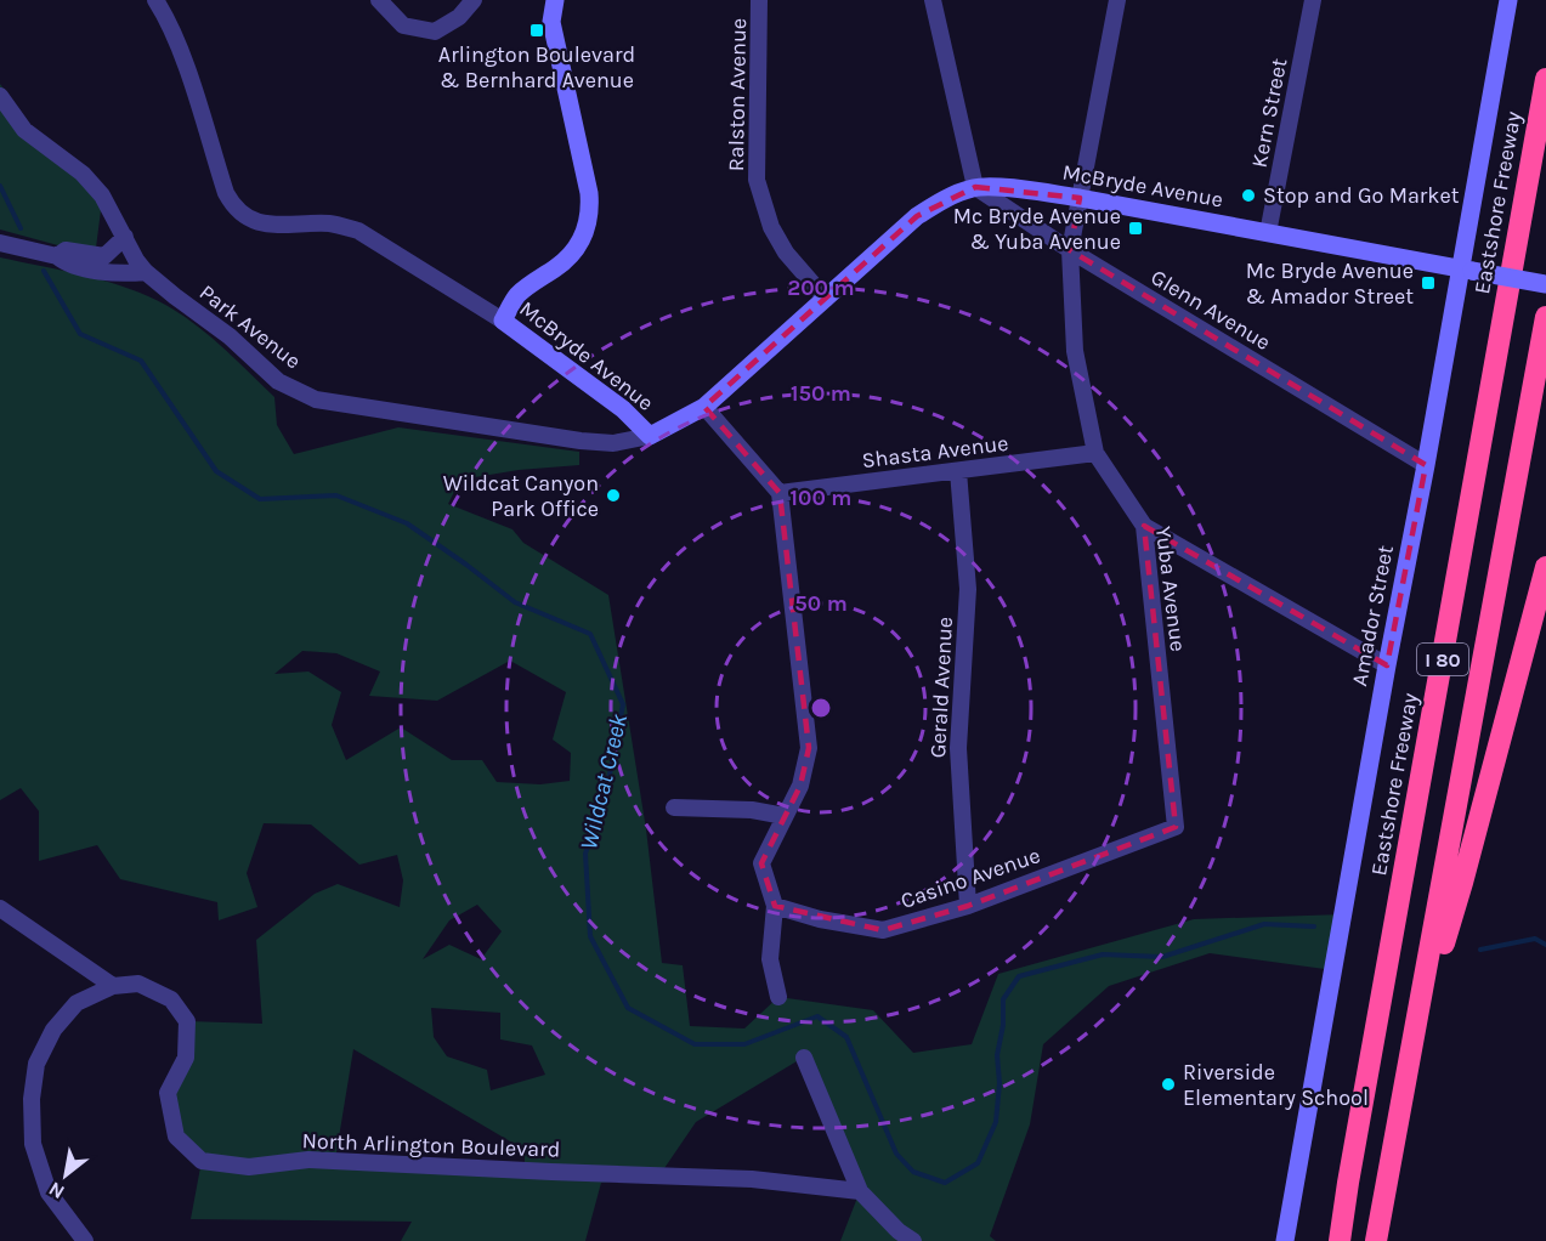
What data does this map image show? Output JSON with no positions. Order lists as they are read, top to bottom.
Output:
{
  "streets": {
    "highway": ["Eastshore Freeway", "I 80"],
    "main road": ["McBryde Avenue", "Amador Street"],
    "street": [
      "Ralston Avenue",
      "Kern Street",
      "Glenn Avenue",
      "Park Avenue",
      "Shasta Avenue",
      "Yuba Avenue",
      "Gerald Avenue",
      "Casino Avenue",
      "North Arlington Boulevard"
    ]
  },
  "crossings": [
    ["Ralston Avenue", "McBryde Avenue"],
    ["Kern Street", "McBryde Avenue"],
    ["McBryde Avenue", "Glenn Avenue"],
    ["McBryde Avenue", "Park Avenue"],
    ["McBryde Avenue", "Yuba Avenue"],
    ["McBryde Avenue", "Amador Street"],
    ["Glenn Avenue", "Yuba Avenue"],
    ["Glenn Avenue", "Amador Street"],
    ["Shasta Avenue", "Yuba Avenue"],
    ["Shasta Avenue", "Gerald Avenue"],
    ["Yuba Avenue", "Casino Avenue"],
    ["Gerald Avenue", "Casino Avenue"]
  ],
  "water": ["Wildcat Creek"],
  "places": {
    "transit": ["Arlington Boulevard & Bernhard Avenue", "Mc Bryde Avenue & Yuba Avenue", "Mc Bryde Avenue & Amador Street"],
    "other": ["Stop and Go Market", "Wildcat Canyon Park Office", "Riverside Elementary School"]
  },
  "north": "bottom left",
  "rings": [
    "200 m",
    "150 m",
    "100 m",
    "50 m"
  ]
}
